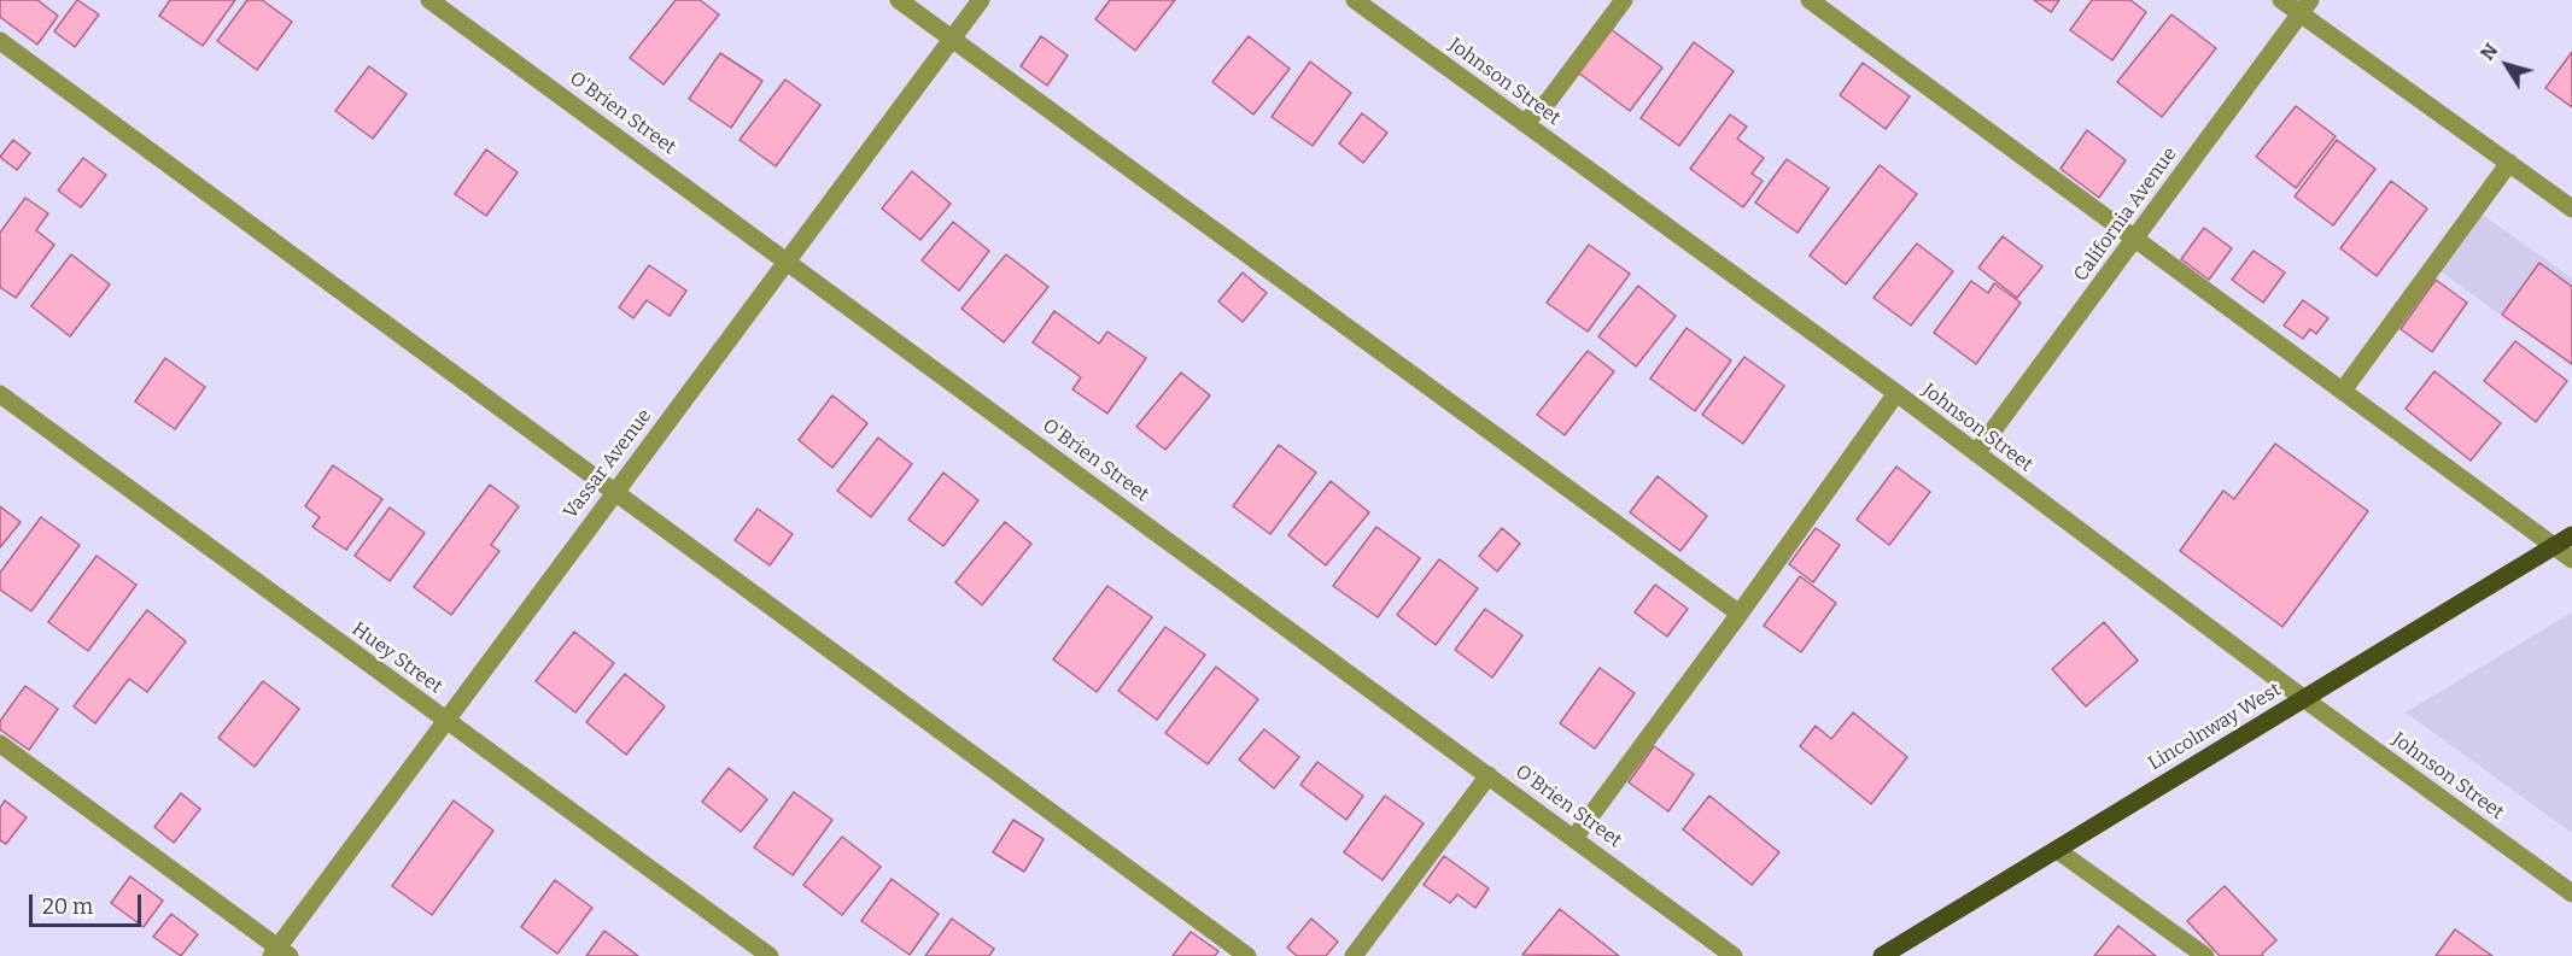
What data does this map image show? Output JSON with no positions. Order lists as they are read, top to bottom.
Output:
{
  "streets": {
    "main road": ["Lincolnway West"],
    "street": [
      "Johnson Street",
      "O'Brien Street",
      "California Avenue",
      "Vassar Avenue",
      "Huey Street"
    ]
  },
  "crossings": [
    ["Johnson Street", "California Avenue"],
    ["Johnson Street", "Lincolnway West"],
    ["O'Brien Street", "Vassar Avenue"],
    ["Vassar Avenue", "Huey Street"]
  ],
  "scale_bar": "20 m",
  "north": "top left"
}
